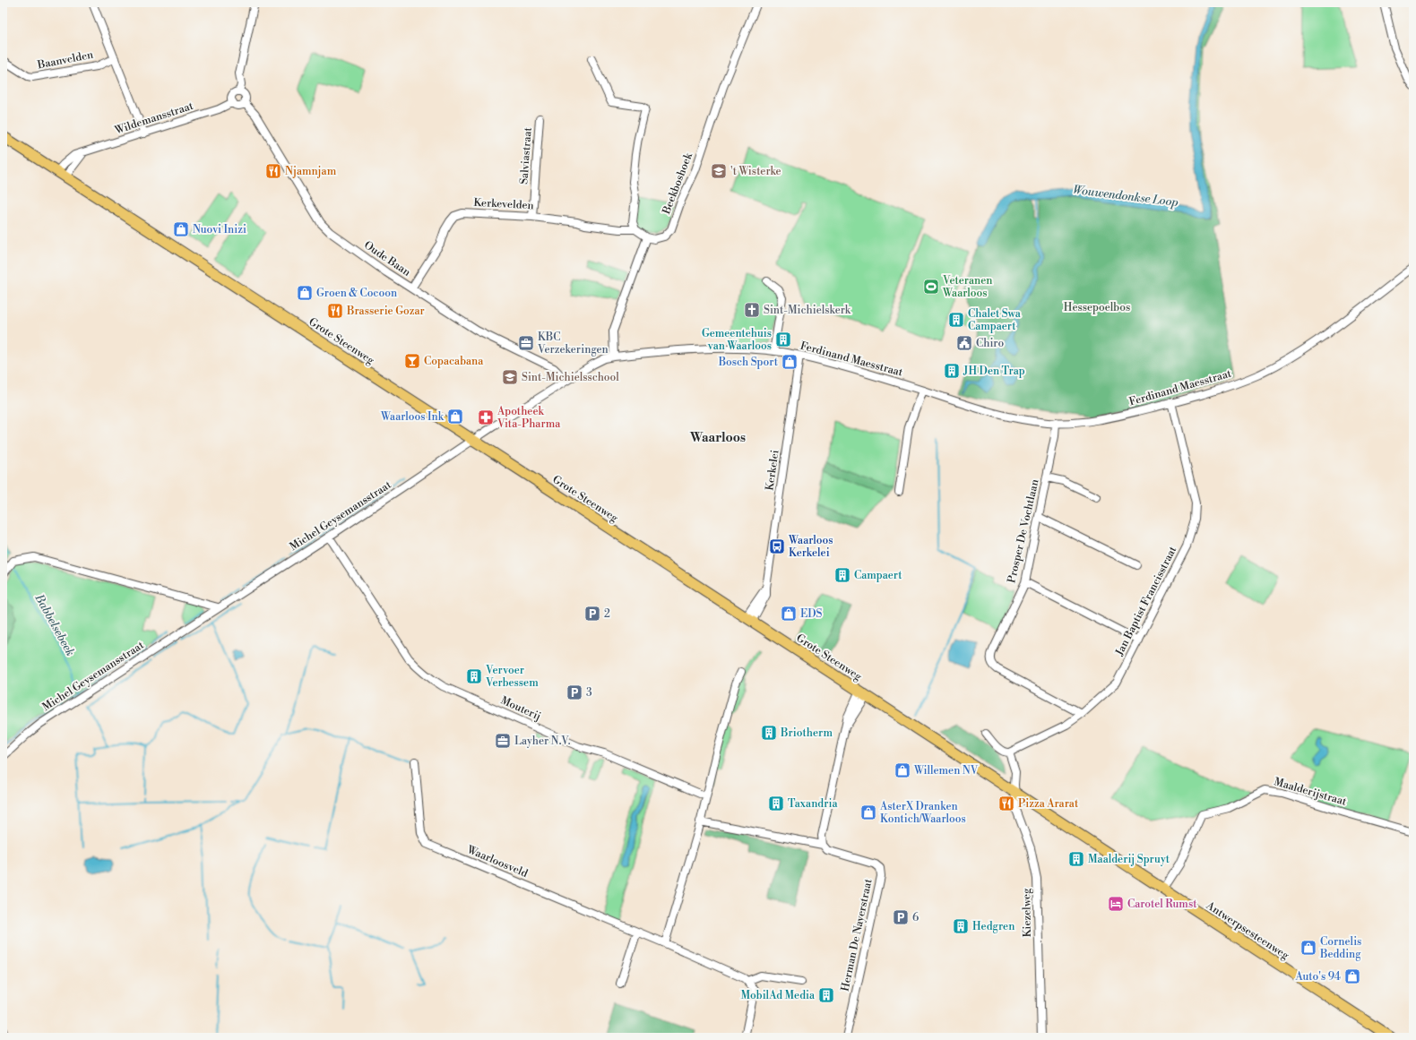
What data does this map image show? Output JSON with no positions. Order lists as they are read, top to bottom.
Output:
{
  "streets": {
    "main road": ["Grote Steenweg", "Antwerpsesteenweg"],
    "street": [
      "Baanvelden",
      "Wildemansstraat",
      "Salviastraat",
      "Beekboshoek",
      "Kerkevelden",
      "Oude Baan",
      "Ferdinand Maesstraat",
      "Kerkelei",
      "Michel Geysemansstraat",
      "Prosper De Vochtlaan",
      "Jan Baptist Francisstraat",
      "Mouterij",
      "Maalderijstraat",
      "Waarloosveld",
      "Kiezelweg",
      "Herman De Nayerstraat"
    ]
  },
  "crossings": [
    ["Wildemansstraat", "Oude Baan"],
    ["Wildemansstraat", "Grote Steenweg"],
    ["Salviastraat", "Kerkevelden"],
    ["Kerkevelden", "Oude Baan"],
    ["Oude Baan", "Ferdinand Maesstraat"],
    ["Grote Steenweg", "Ferdinand Maesstraat"],
    ["Grote Steenweg", "Kerkelei"],
    ["Grote Steenweg", "Michel Geysemansstraat"],
    ["Grote Steenweg", "Kiezelweg"],
    ["Grote Steenweg", "Antwerpsesteenweg"],
    ["Ferdinand Maesstraat", "Kerkelei"],
    ["Ferdinand Maesstraat", "Michel Geysemansstraat"],
    ["Ferdinand Maesstraat", "Prosper De Vochtlaan"],
    ["Ferdinand Maesstraat", "Jan Baptist Francisstraat"],
    ["Michel Geysemansstraat", "Mouterij"],
    ["Prosper De Vochtlaan", "Jan Baptist Francisstraat"],
    ["Maalderijstraat", "Antwerpsesteenweg"]
  ],
  "districts": ["Waarloos"],
  "water": ["Wouwendonkse Loop", "Babbelsebeek"],
  "parks": ["Hessepoelbos"],
  "places": {
    "restaurant": ["Njamnjam", "Brasserie Gozar", "Pizza Ararat"],
    "school or university": ["'t Wisterke", "Sint-Michielsschool"],
    "shop": [
      "Nuovi Inizi",
      "Groen & Cocoon",
      "Bosch Sport",
      "Waarloos Ink",
      "EDS",
      "Willemen NV",
      "AsterX Dranken Kontich/Waarloos",
      "Cornelis Bedding",
      "Auto's 94"
    ],
    "sports": ["Veteranen Waarloos"],
    "church": ["Sint-Michielskerk"],
    "building": [
      "Chalet Swa Campaert",
      "Gemeentehuis van Waarloos",
      "JH Den Trap",
      "Campaert",
      "Vervoer Verbessem",
      "Briotherm",
      "Taxandria",
      "Maalderij Spruyt",
      "Hedgren",
      "MobilAd Media"
    ],
    "office": ["KBC Verzekeringen", "Layher N.V."],
    "public building": ["Chiro"],
    "bar": ["Copacabana"],
    "pharmacy": ["Apotheek Vita-Pharma"],
    "bus stop": ["Waarloos Kerkelei"],
    "parking": ["2", "3", "6"],
    "hotel": ["Carotel Rumst"]
  }
}
